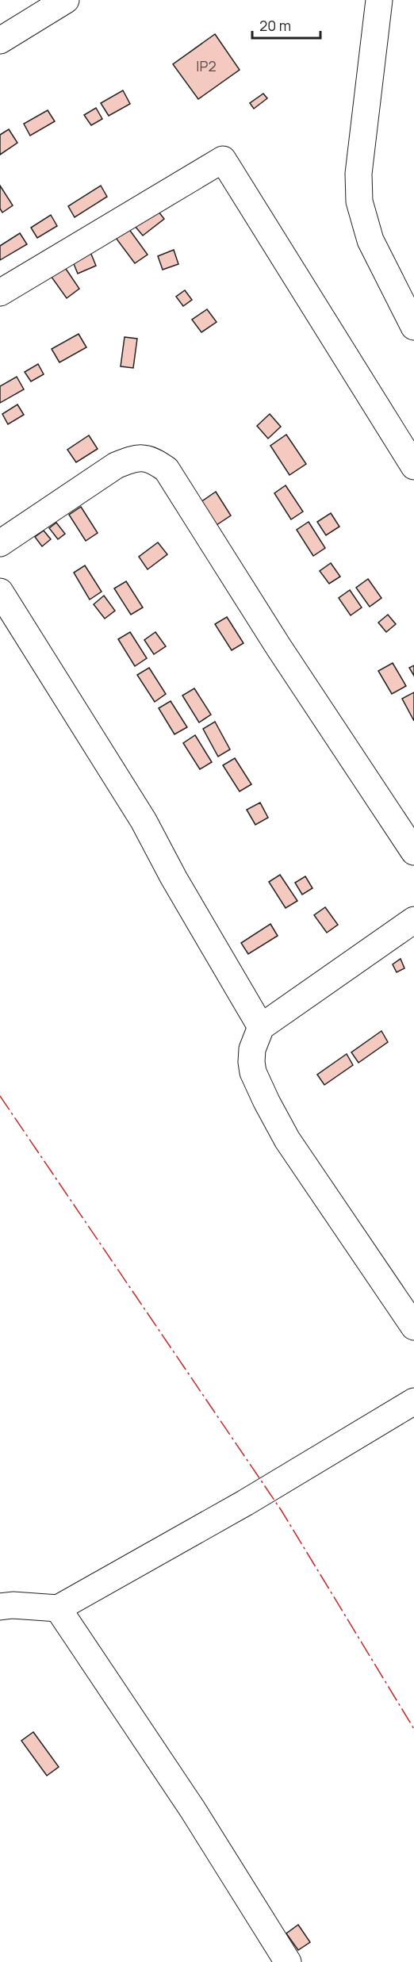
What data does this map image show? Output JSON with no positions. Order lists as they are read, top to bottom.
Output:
{
  "house_numbers": ["IP2"],
  "scale_bar": "20 m"
}
